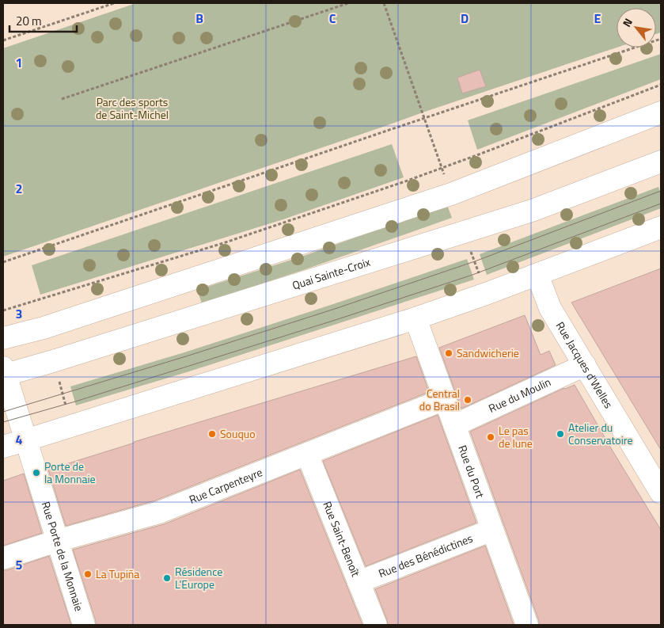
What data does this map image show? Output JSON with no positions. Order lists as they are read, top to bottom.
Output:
{
  "streets": {
    "street": [
      "Quai Sainte-Croix",
      "Rue Jacques d'Welles",
      "Rue du Moulin",
      "Rue du Port",
      "Rue Carpenteyre",
      "Rue Saint-Benoît",
      "Rue des Bénédictines",
      "Rue Porte de la Monnaie"
    ]
  },
  "crossings": [
    ["Quai Sainte-Croix", "Rue Porte de la Monnaie"],
    ["Rue Jacques d'Welles", "Rue du Moulin"],
    ["Rue du Moulin", "Rue du Port"],
    ["Rue du Port", "Rue Carpenteyre"],
    ["Rue du Port", "Rue des Bénédictines"],
    ["Rue Carpenteyre", "Rue Saint-Benoît"],
    ["Rue Carpenteyre", "Rue Porte de la Monnaie"],
    ["Rue Saint-Benoît", "Rue des Bénédictines"]
  ],
  "parks": ["Parc des sports de Saint-Michel"],
  "places": [
    "Sandwicherie",
    "Central do Brasil",
    "Souquo",
    "Atelier du Conservatoire",
    "Le pas de lune",
    "Porte de la Monnaie",
    "La Tupiña",
    "Résidence L'Europe"
  ],
  "scale_bar": "20 m",
  "north": "top left",
  "grid": {
    "columns": [
      "B",
      "C",
      "D",
      "E"
    ],
    "rows": [
      "1",
      "2",
      "3",
      "4",
      "5"
    ]
  }
}
